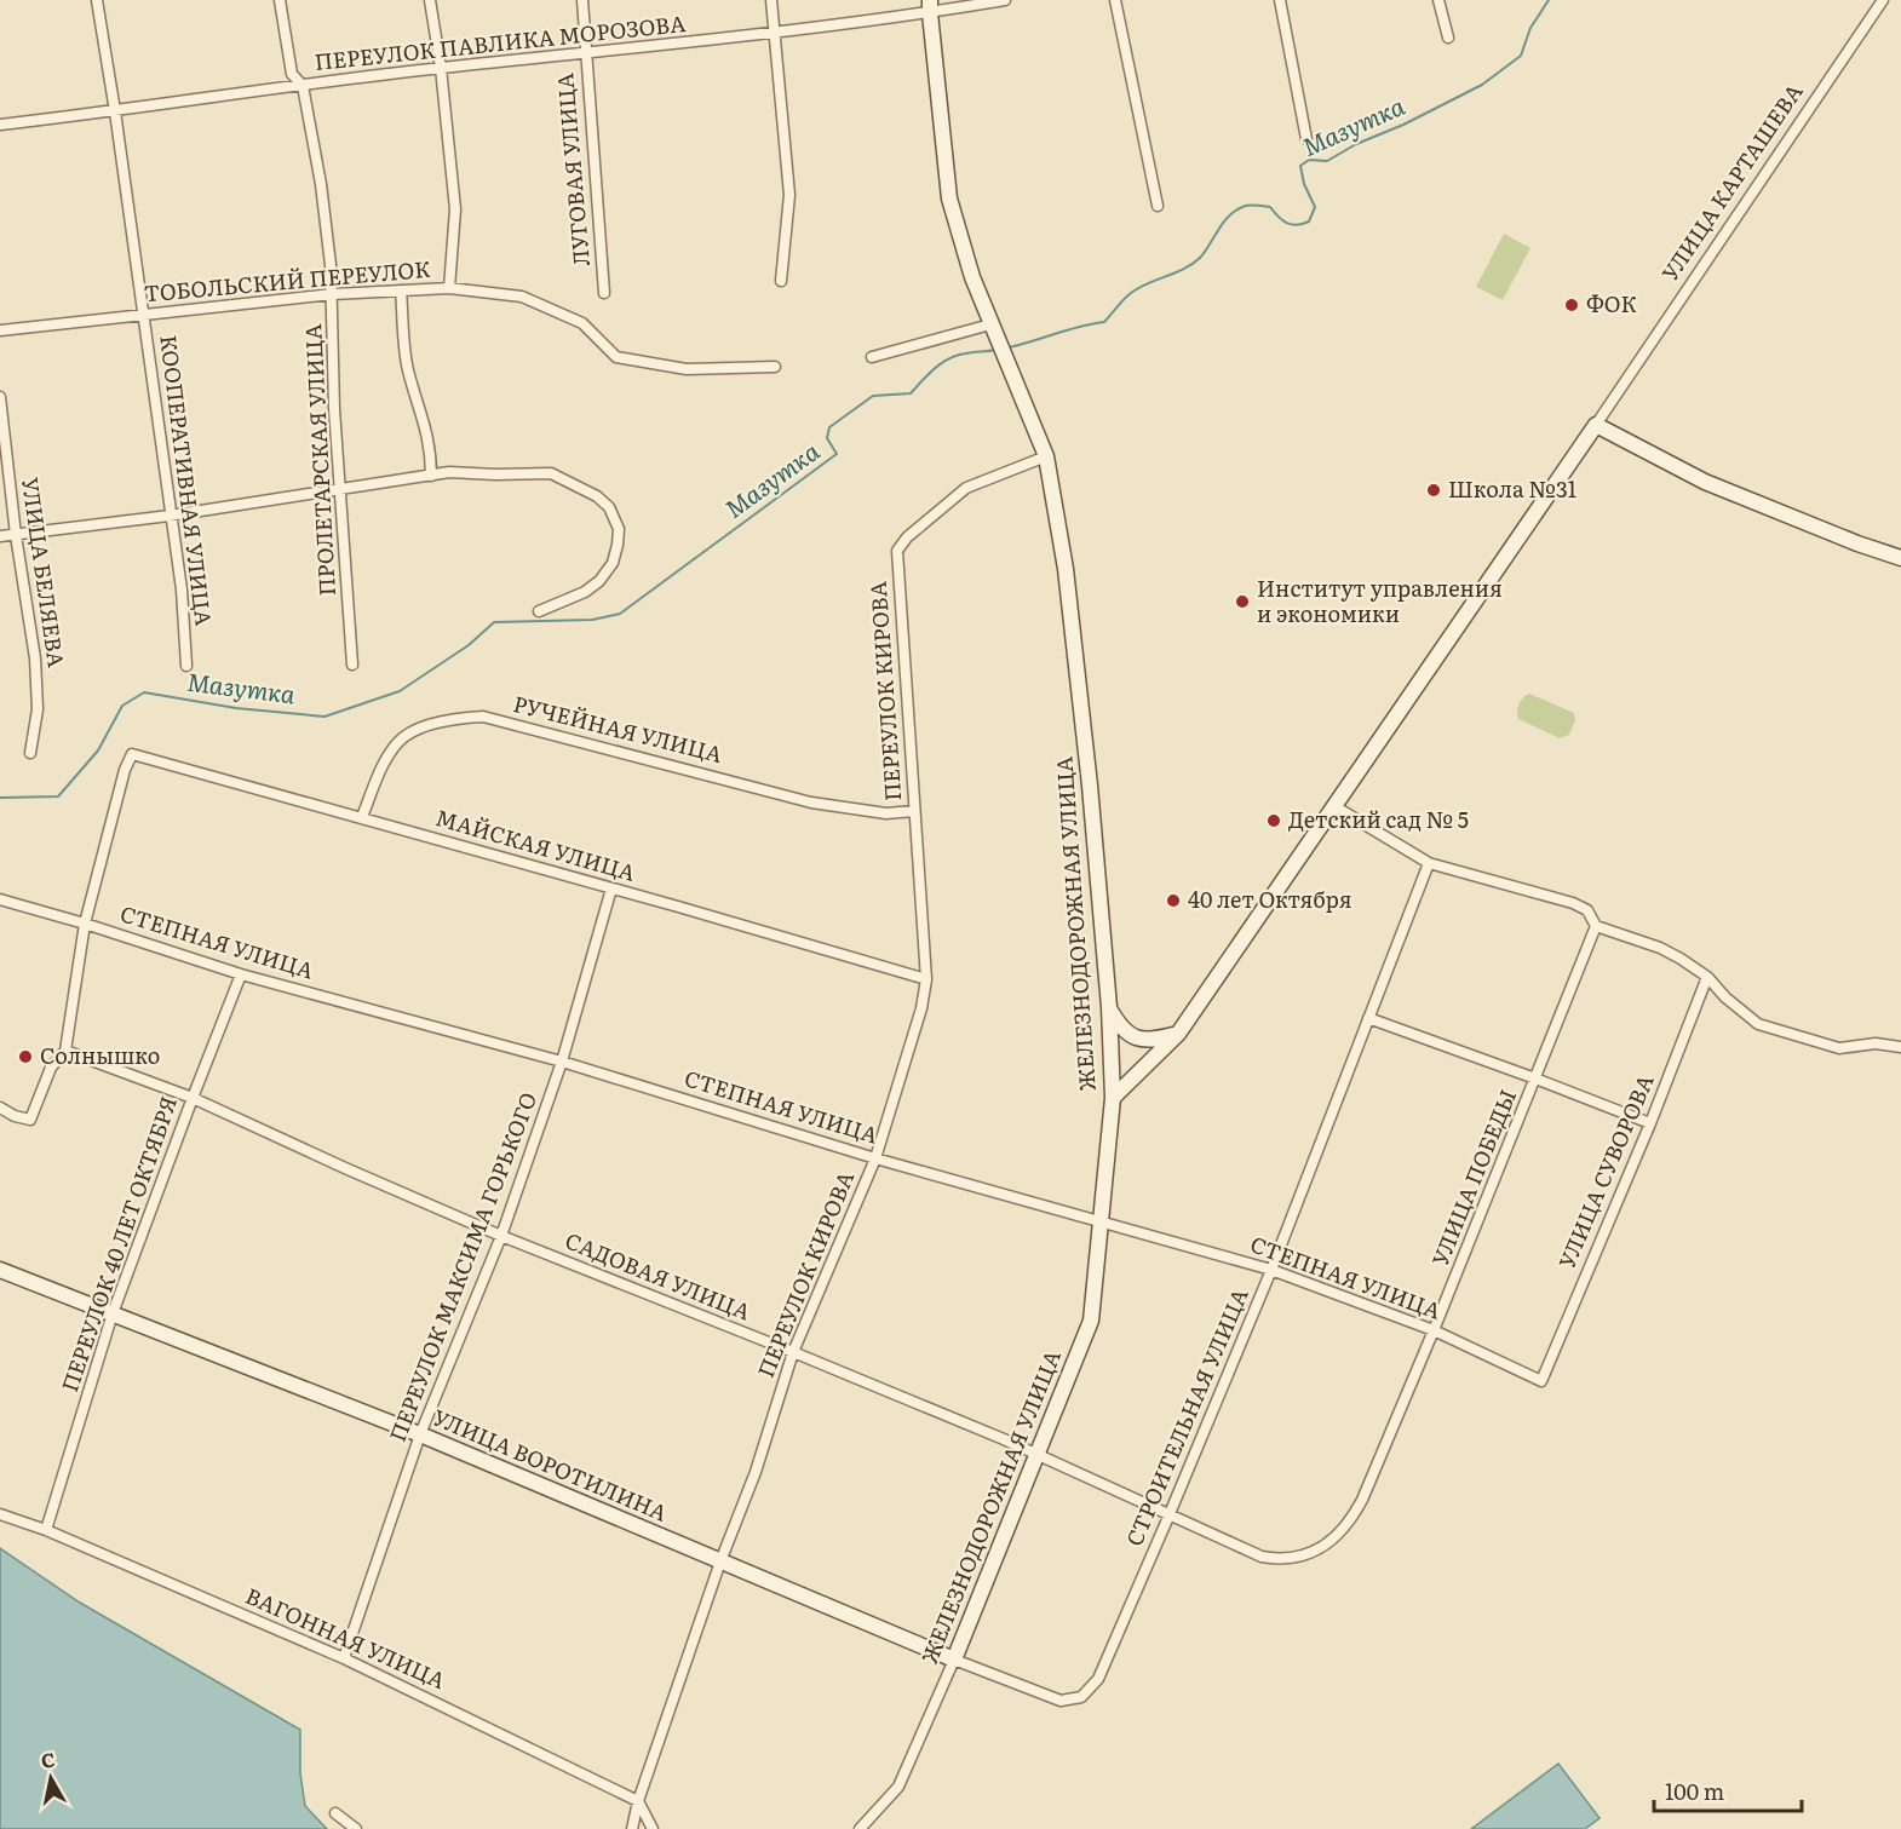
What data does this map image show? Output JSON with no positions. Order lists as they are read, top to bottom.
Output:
{
  "streets": {
    "street": [
      "ПЕРЕУЛОК ПАВЛИКА МОРОЗОВА",
      "ЛУГОВАЯ УЛИЦА",
      "УЛИЦА КАРТАШЕВА",
      "ТОБОЛЬСКИЙ ПЕРЕУЛОК",
      "ПРОЛЕТАРСКАЯ УЛИЦА",
      "КООПЕРАТИВНАЯ УЛИЦА",
      "УЛИЦА БЕЛЯЕВА",
      "ПЕРЕУЛОК КИРОВА",
      "РУЧЕЙНАЯ УЛИЦА",
      "МАЙСКАЯ УЛИЦА",
      "ЖЕЛЕЗНОДОРОЖНАЯ УЛИЦА",
      "СТЕПНАЯ УЛИЦА",
      "УЛИЦА СУВОРОВА",
      "УЛИЦА ПОБЕДЫ",
      "ПЕРЕУЛОК 40 ЛЕТ ОКТЯБРЯ",
      "ПЕРЕУЛОК МАКСИМА ГОРЬКОГО",
      "САДОВАЯ УЛИЦА",
      "СТРОИТЕЛЬНАЯ УЛИЦА",
      "УЛИЦА ВОРОТИЛИНА",
      "ВАГОННАЯ УЛИЦА"
    ]
  },
  "crossings": [
    ["ПЕРЕУЛОК ПАВЛИКА МОРОЗОВА", "ЛУГОВАЯ УЛИЦА"],
    ["ПЕРЕУЛОК ПАВЛИКА МОРОЗОВА", "ПРОЛЕТАРСКАЯ УЛИЦА"],
    ["ПЕРЕУЛОК ПАВЛИКА МОРОЗОВА", "КООПЕРАТИВНАЯ УЛИЦА"],
    ["ПЕРЕУЛОК ПАВЛИКА МОРОЗОВА", "ЖЕЛЕЗНОДОРОЖНАЯ УЛИЦА"],
    ["УЛИЦА КАРТАШЕВА", "ЖЕЛЕЗНОДОРОЖНАЯ УЛИЦА"],
    ["ТОБОЛЬСКИЙ ПЕРЕУЛОК", "ПРОЛЕТАРСКАЯ УЛИЦА"],
    ["ТОБОЛЬСКИЙ ПЕРЕУЛОК", "КООПЕРАТИВНАЯ УЛИЦА"],
    ["ПЕРЕУЛОК КИРОВА", "РУЧЕЙНАЯ УЛИЦА"],
    ["ПЕРЕУЛОК КИРОВА", "МАЙСКАЯ УЛИЦА"],
    ["ПЕРЕУЛОК КИРОВА", "ЖЕЛЕЗНОДОРОЖНАЯ УЛИЦА"],
    ["ПЕРЕУЛОК КИРОВА", "СТЕПНАЯ УЛИЦА"],
    ["ПЕРЕУЛОК КИРОВА", "САДОВАЯ УЛИЦА"],
    ["ПЕРЕУЛОК КИРОВА", "УЛИЦА ВОРОТИЛИНА"],
    ["ПЕРЕУЛОК КИРОВА", "ВАГОННАЯ УЛИЦА"],
    ["РУЧЕЙНАЯ УЛИЦА", "МАЙСКАЯ УЛИЦА"],
    ["МАЙСКАЯ УЛИЦА", "СТЕПНАЯ УЛИЦА"],
    ["МАЙСКАЯ УЛИЦА", "ПЕРЕУЛОК МАКСИМА ГОРЬКОГО"],
    ["ЖЕЛЕЗНОДОРОЖНАЯ УЛИЦА", "СТЕПНАЯ УЛИЦА"],
    ["ЖЕЛЕЗНОДОРОЖНАЯ УЛИЦА", "САДОВАЯ УЛИЦА"],
    ["ЖЕЛЕЗНОДОРОЖНАЯ УЛИЦА", "УЛИЦА ВОРОТИЛИНА"],
    ["СТЕПНАЯ УЛИЦА", "УЛИЦА СУВОРОВА"],
    ["СТЕПНАЯ УЛИЦА", "УЛИЦА ПОБЕДЫ"],
    ["СТЕПНАЯ УЛИЦА", "ПЕРЕУЛОК 40 ЛЕТ ОКТЯБРЯ"],
    ["СТЕПНАЯ УЛИЦА", "ПЕРЕУЛОК МАКСИМА ГОРЬКОГО"],
    ["СТЕПНАЯ УЛИЦА", "СТРОИТЕЛЬНАЯ УЛИЦА"],
    ["УЛИЦА ПОБЕДЫ", "САДОВАЯ УЛИЦА"],
    ["ПЕРЕУЛОК 40 ЛЕТ ОКТЯБРЯ", "САДОВАЯ УЛИЦА"],
    ["ПЕРЕУЛОК 40 ЛЕТ ОКТЯБРЯ", "УЛИЦА ВОРОТИЛИНА"],
    ["ПЕРЕУЛОК 40 ЛЕТ ОКТЯБРЯ", "ВАГОННАЯ УЛИЦА"],
    ["ПЕРЕУЛОК МАКСИМА ГОРЬКОГО", "САДОВАЯ УЛИЦА"],
    ["ПЕРЕУЛОК МАКСИМА ГОРЬКОГО", "УЛИЦА ВОРОТИЛИНА"],
    ["ПЕРЕУЛОК МАКСИМА ГОРЬКОГО", "ВАГОННАЯ УЛИЦА"],
    ["САДОВАЯ УЛИЦА", "СТРОИТЕЛЬНАЯ УЛИЦА"],
    ["СТРОИТЕЛЬНАЯ УЛИЦА", "УЛИЦА ВОРОТИЛИНА"]
  ],
  "water": ["Мазутка"],
  "places": [
    "ФОК",
    "Школа №31",
    "Институт управления и экономики",
    "Детский сад № 5",
    "40 лет Октября",
    "Солнышко"
  ],
  "scale_bar": "100 m",
  "north": "top"
}
